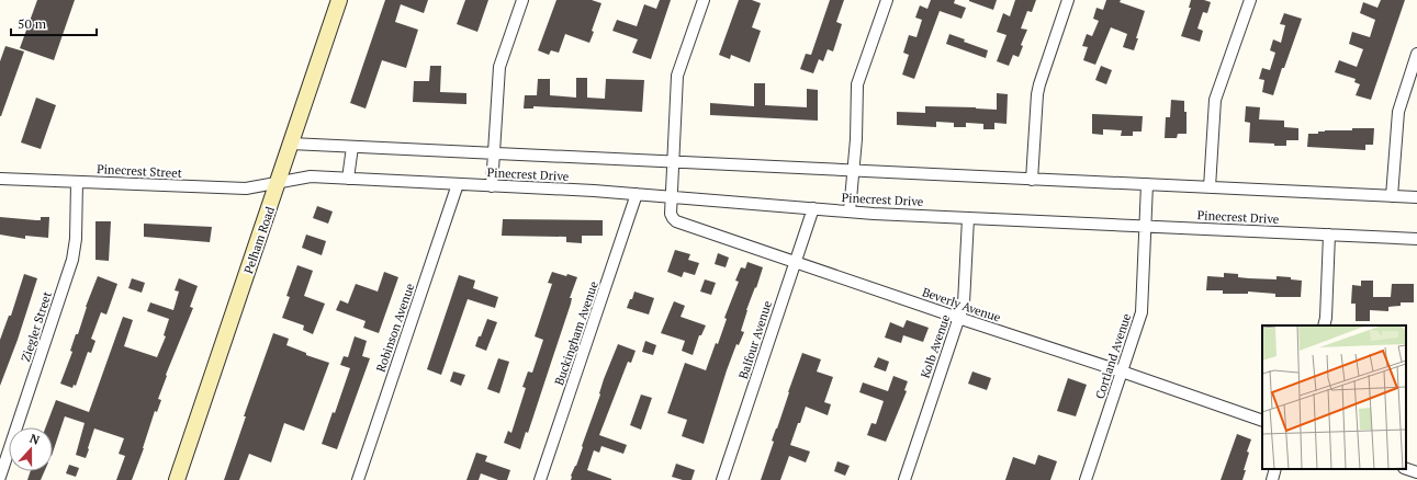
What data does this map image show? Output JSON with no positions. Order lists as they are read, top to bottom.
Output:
{
  "streets": {
    "main road": ["Pelham Road"],
    "street": [
      "Pinecrest Street",
      "Pinecrest Drive",
      "Beverly Avenue",
      "Ziegler Street",
      "Robinson Avenue",
      "Buckingham Avenue",
      "Balfour Avenue",
      "Kolb Avenue",
      "Cortland Avenue"
    ]
  },
  "crossings": [
    ["Pinecrest Street", "Pinecrest Drive"],
    ["Pinecrest Street", "Pelham Road"],
    ["Pinecrest Street", "Ziegler Street"],
    ["Pinecrest Drive", "Pelham Road"],
    ["Pinecrest Drive", "Beverly Avenue"],
    ["Pinecrest Drive", "Robinson Avenue"],
    ["Pinecrest Drive", "Buckingham Avenue"],
    ["Pinecrest Drive", "Balfour Avenue"],
    ["Pinecrest Drive", "Kolb Avenue"],
    ["Pinecrest Drive", "Cortland Avenue"],
    ["Beverly Avenue", "Balfour Avenue"],
    ["Beverly Avenue", "Kolb Avenue"],
    ["Beverly Avenue", "Cortland Avenue"]
  ],
  "scale_bar": "50 m",
  "north": "top"
}
